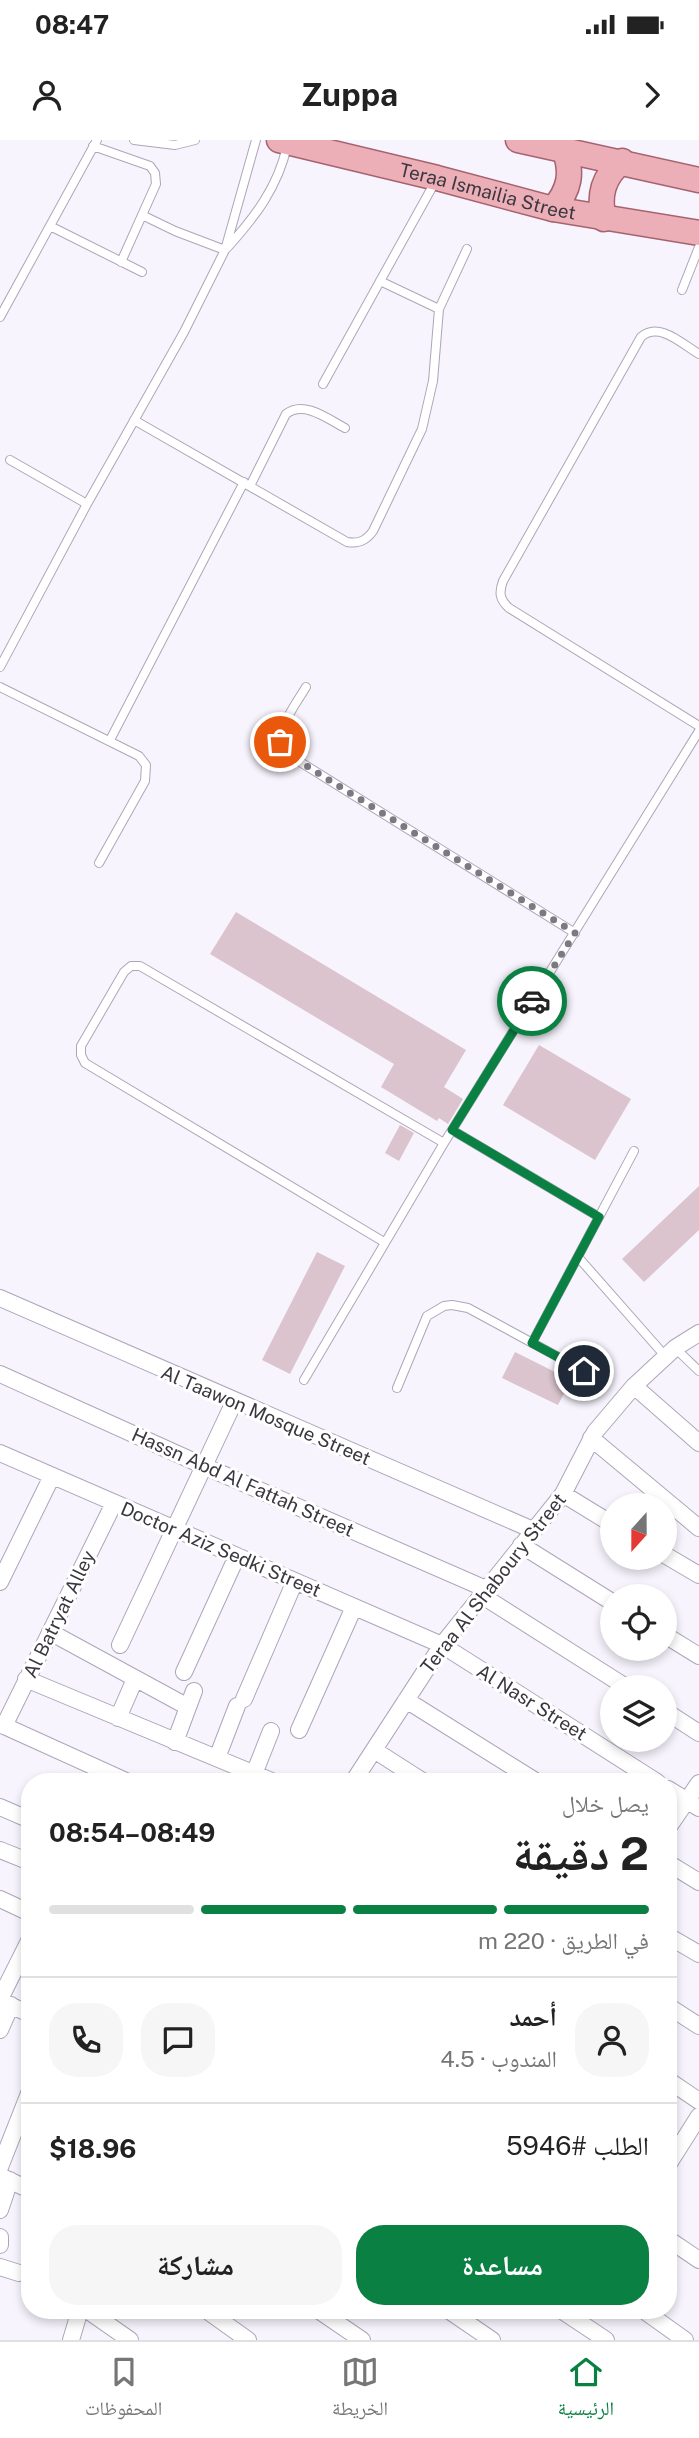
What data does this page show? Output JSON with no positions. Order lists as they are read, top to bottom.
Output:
{
  "streets": {
    "main road": ["Teraa Ismailia Street"],
    "street": [
      "Al Taawon Mosque Street",
      "Hassn Abd Al Fattah Street",
      "Doctor Aziz Sedki Street",
      "Teraa Al Shaboury Street",
      "Al Batryat Alley",
      "Al Nasr Street"
    ]
  },
  "crossings": [
    ["Al Taawon Mosque Street", "Teraa Al Shaboury Street"],
    ["Hassn Abd Al Fattah Street", "Teraa Al Shaboury Street"],
    ["Doctor Aziz Sedki Street", "Teraa Al Shaboury Street"],
    ["Doctor Aziz Sedki Street", "Al Batryat Alley"],
    ["Doctor Aziz Sedki Street", "Al Nasr Street"],
    ["Teraa Al Shaboury Street", "Al Nasr Street"]
  ],
  "north": "bottom",
  "page": {
    "status": "08:47",
    "header": "Zuppa",
    "heading": ["2 دقيقة", "يصل خلال", "08:49–08:54"],
    "panel": [
      "أحمد",
      "المندوب · 4.5",
      "الطلب #5946",
      "$18.96"
    ],
    "bar": "في الطريق · 220 m",
    "buttons": ["مساعدة", "مشاركة"],
    "tabs": ["الرئيسية", "الخريطة", "المحفوظات"]
  }
}
